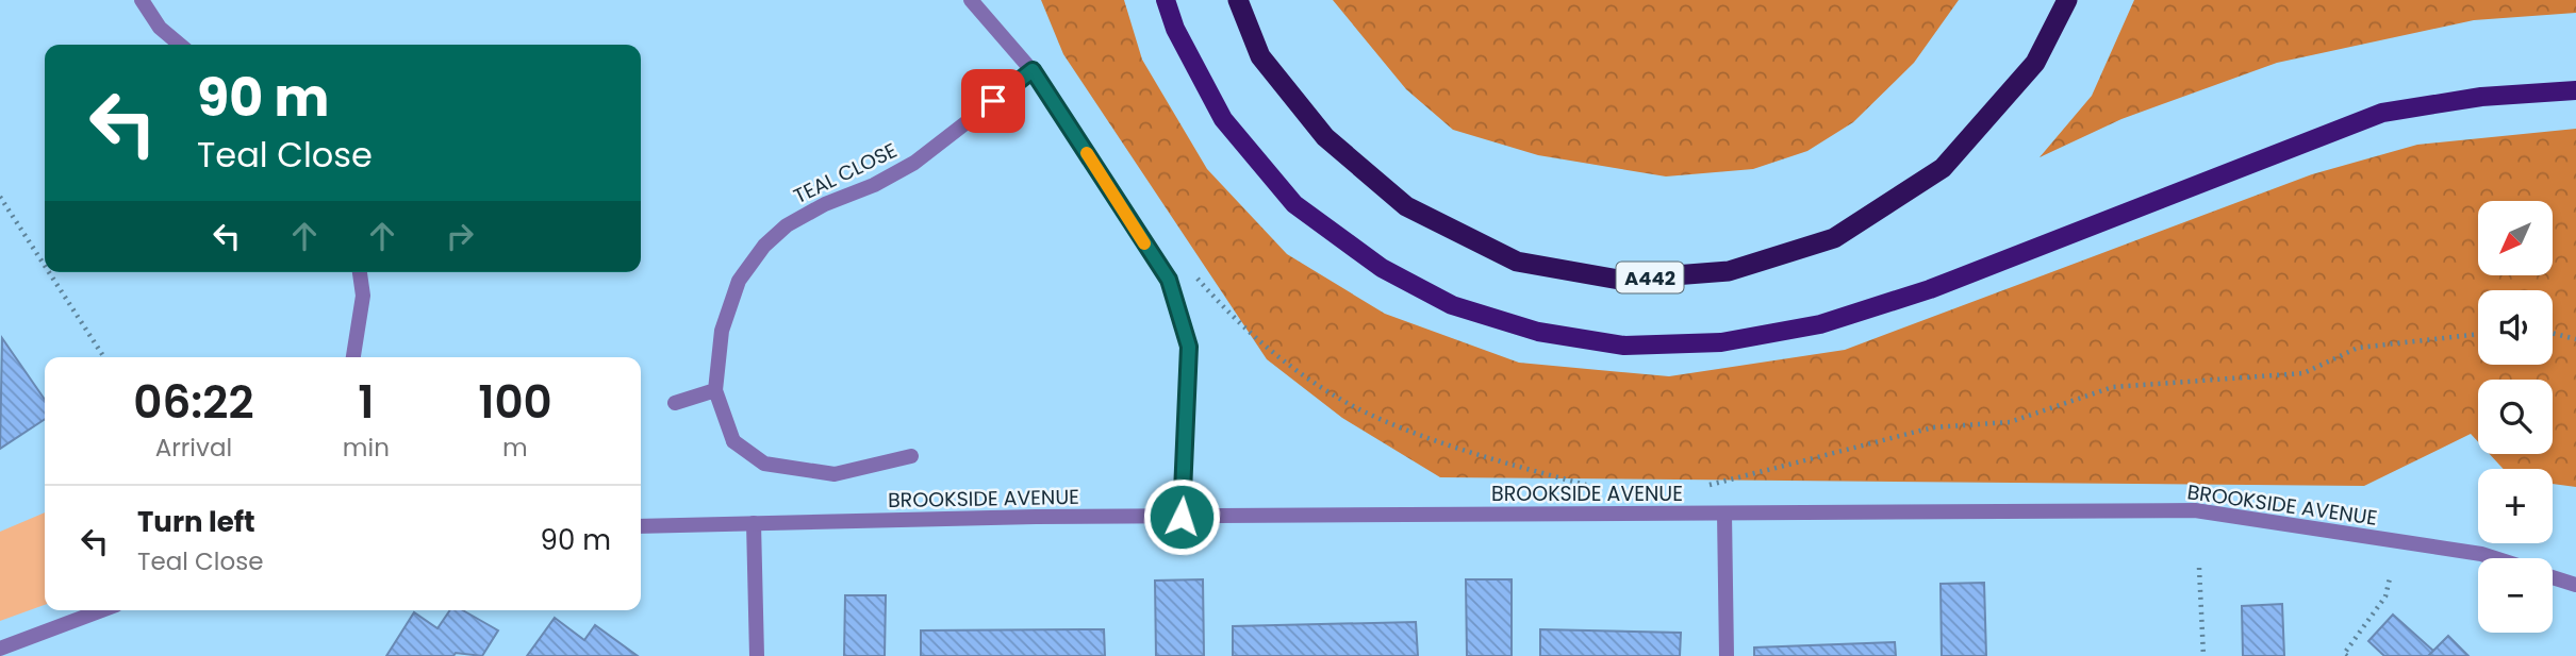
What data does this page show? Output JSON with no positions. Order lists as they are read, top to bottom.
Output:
{
  "streets": {
    "highway": ["A442"],
    "street": ["TEAL CLOSE", "BROOKSIDE AVENUE"]
  },
  "north": "bottom left",
  "page": {
    "turn": ["90 m", "Teal Close"],
    "map_buttons": ["+", "−"],
    "eta": [
      "06:22",
      "Arrival",
      "1",
      "min",
      "100",
      "m"
    ],
    "list": [
      {
        "name": "Turn left",
        "note": "Teal Close",
        "value": "90 m"
      }
    ]
  }
}
